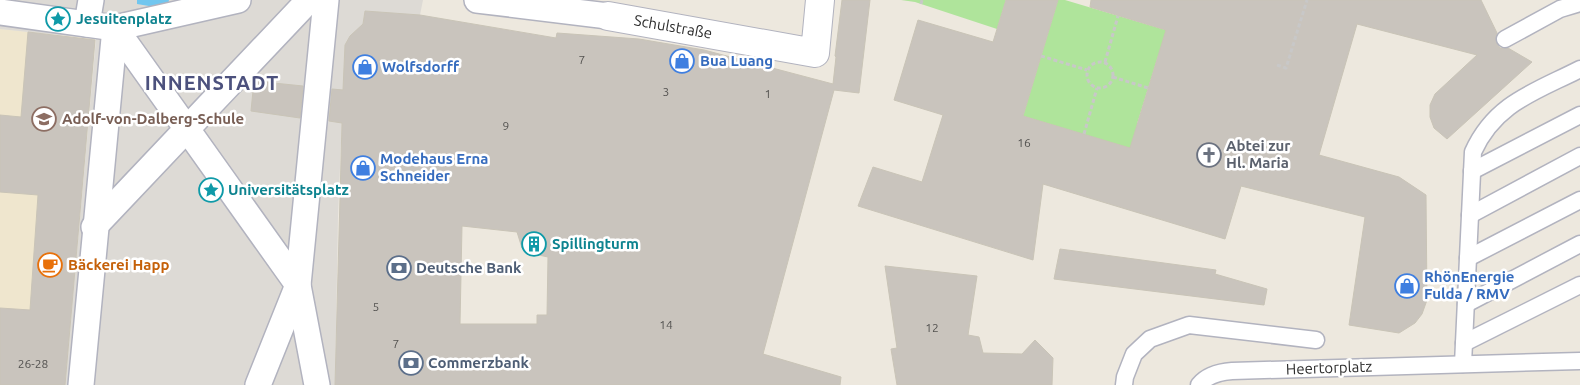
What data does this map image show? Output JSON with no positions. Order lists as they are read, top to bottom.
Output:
{
  "streets": {
    "street": ["Schulstraße"],
    "lane": ["Heertorplatz"]
  },
  "districts": ["INNENSTADT"],
  "places": {
    "place": ["Jesuitenplatz", "Universitätsplatz"],
    "shop": [
      "Bua Luang",
      "Wolfsdorff",
      "Modehaus Erna Schneider",
      "RhönEnergie Fulda / RMV"
    ],
    "school or university": ["Adolf-von-Dalberg-Schule"],
    "church": ["Abtei zur Hl. Maria"],
    "building": ["Spillingturm"],
    "cafe": ["Bäckerei Happ"],
    "bank": ["Deutsche Bank", "Commerzbank"]
  },
  "house_numbers": [
    "7",
    "3",
    "1",
    "9",
    "16",
    "5",
    "14",
    "12",
    "7",
    "26-28"
  ]
}
